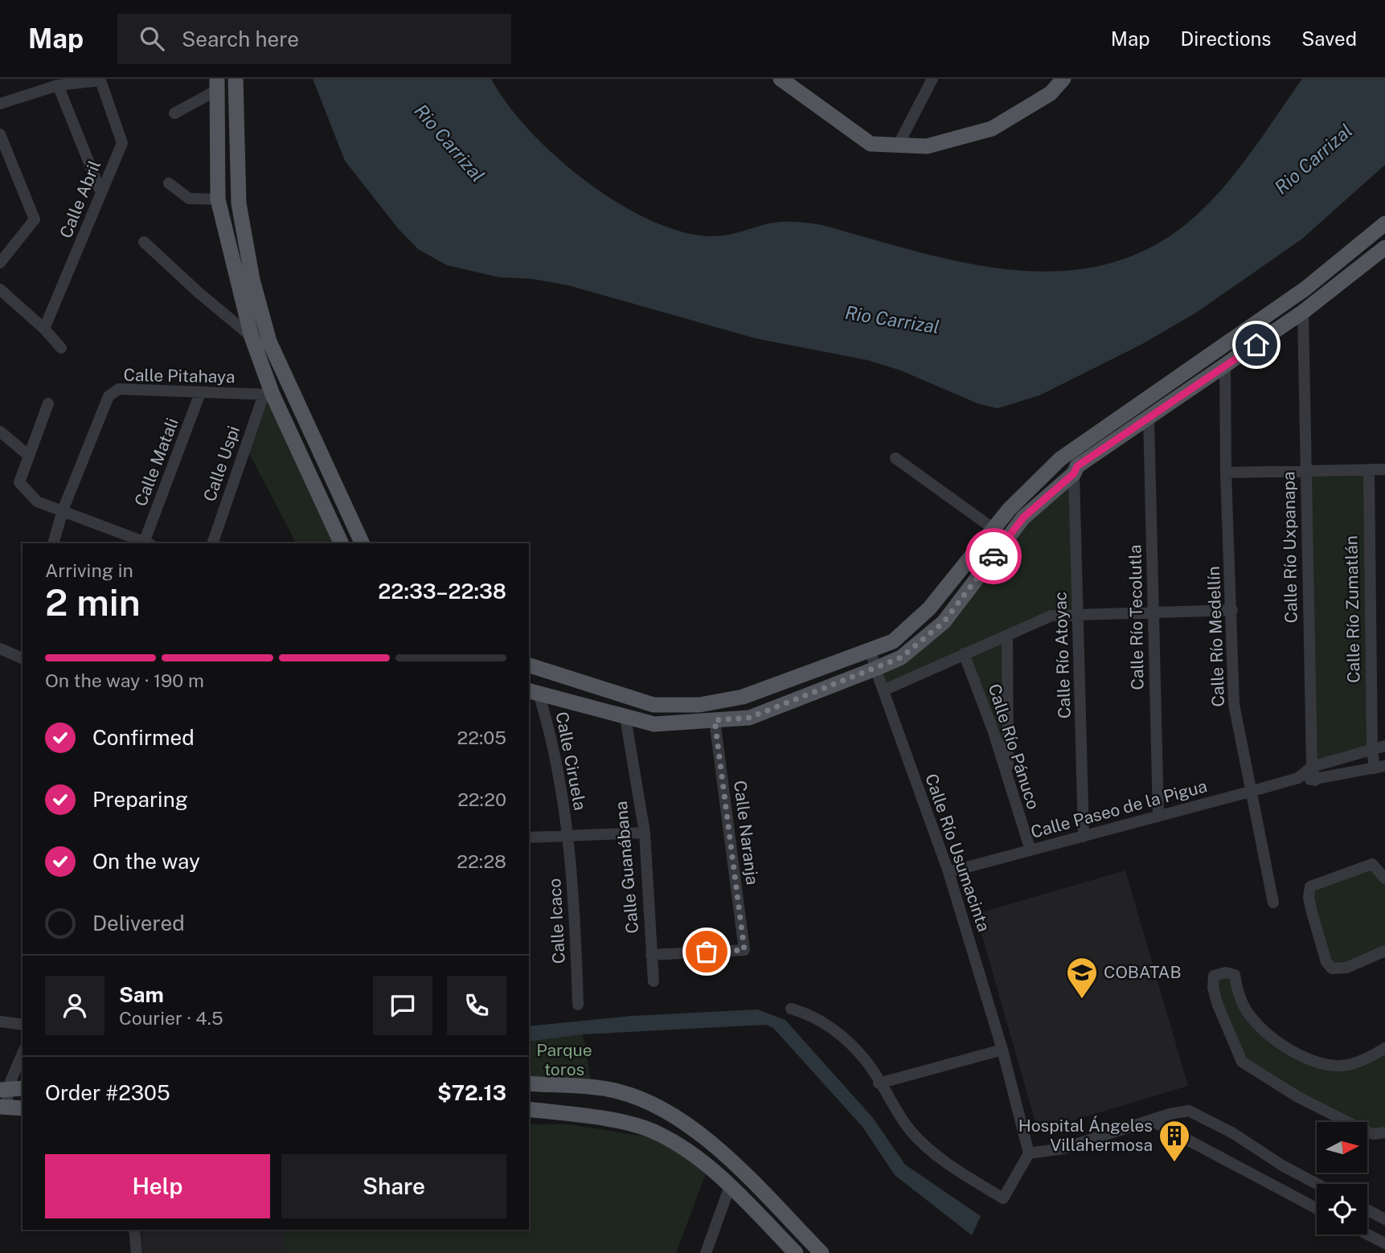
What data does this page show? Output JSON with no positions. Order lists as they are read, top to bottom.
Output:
{
  "streets": {
    "street": [
      "Calle Abril",
      "Calle Pitahaya",
      "Calle Matali",
      "Calle Uspi",
      "Calle Río Uxpanapa",
      "Calle Río Zumatlán",
      "Calle Río Tecolutla",
      "Calle Río Medellín",
      "Calle Río Atoyac",
      "Calle Río Pánuco",
      "Calle Ciruela",
      "Calle Paseo de la Pigua",
      "Calle Naranja",
      "Calle Río Usumacinta",
      "Calle Guanábana",
      "Calle Icaco"
    ]
  },
  "crossings": [
    ["Calle Pitahaya", "Calle Matali"],
    ["Calle Pitahaya", "Calle Uspi"],
    ["Calle Río Uxpanapa", "Calle Paseo de la Pigua"],
    ["Calle Río Zumatlán", "Calle Paseo de la Pigua"],
    ["Calle Río Tecolutla", "Calle Paseo de la Pigua"],
    ["Calle Río Medellín", "Calle Paseo de la Pigua"],
    ["Calle Río Atoyac", "Calle Paseo de la Pigua"],
    ["Calle Río Pánuco", "Calle Paseo de la Pigua"],
    ["Calle Ciruela", "Calle Icaco"],
    ["Calle Paseo de la Pigua", "Calle Río Usumacinta"],
    ["Calle Naranja", "Calle Guanábana"]
  ],
  "water": ["Rio Carrizal"],
  "parks": ["Parque toros"],
  "places": {
    "school or university": ["COBATAB"],
    "building": ["Hospital Ángeles Villahermosa"]
  },
  "north": "right",
  "page": {
    "header": "Map",
    "search": "Search here",
    "nav": ["Map", "Directions", "Saved"],
    "heading": ["2 min", "Arriving in", "22:33–22:38"],
    "panel": [
      "Sam",
      "Courier · 4.5",
      "Order #2305",
      "$72.13"
    ],
    "bar": "On the way · 190 m",
    "list": [
      ["Confirmed", "22:05"],
      ["Preparing", "22:20"],
      ["On the way", "22:28"],
      "Delivered"
    ],
    "buttons": ["Help", "Share"]
  }
}
